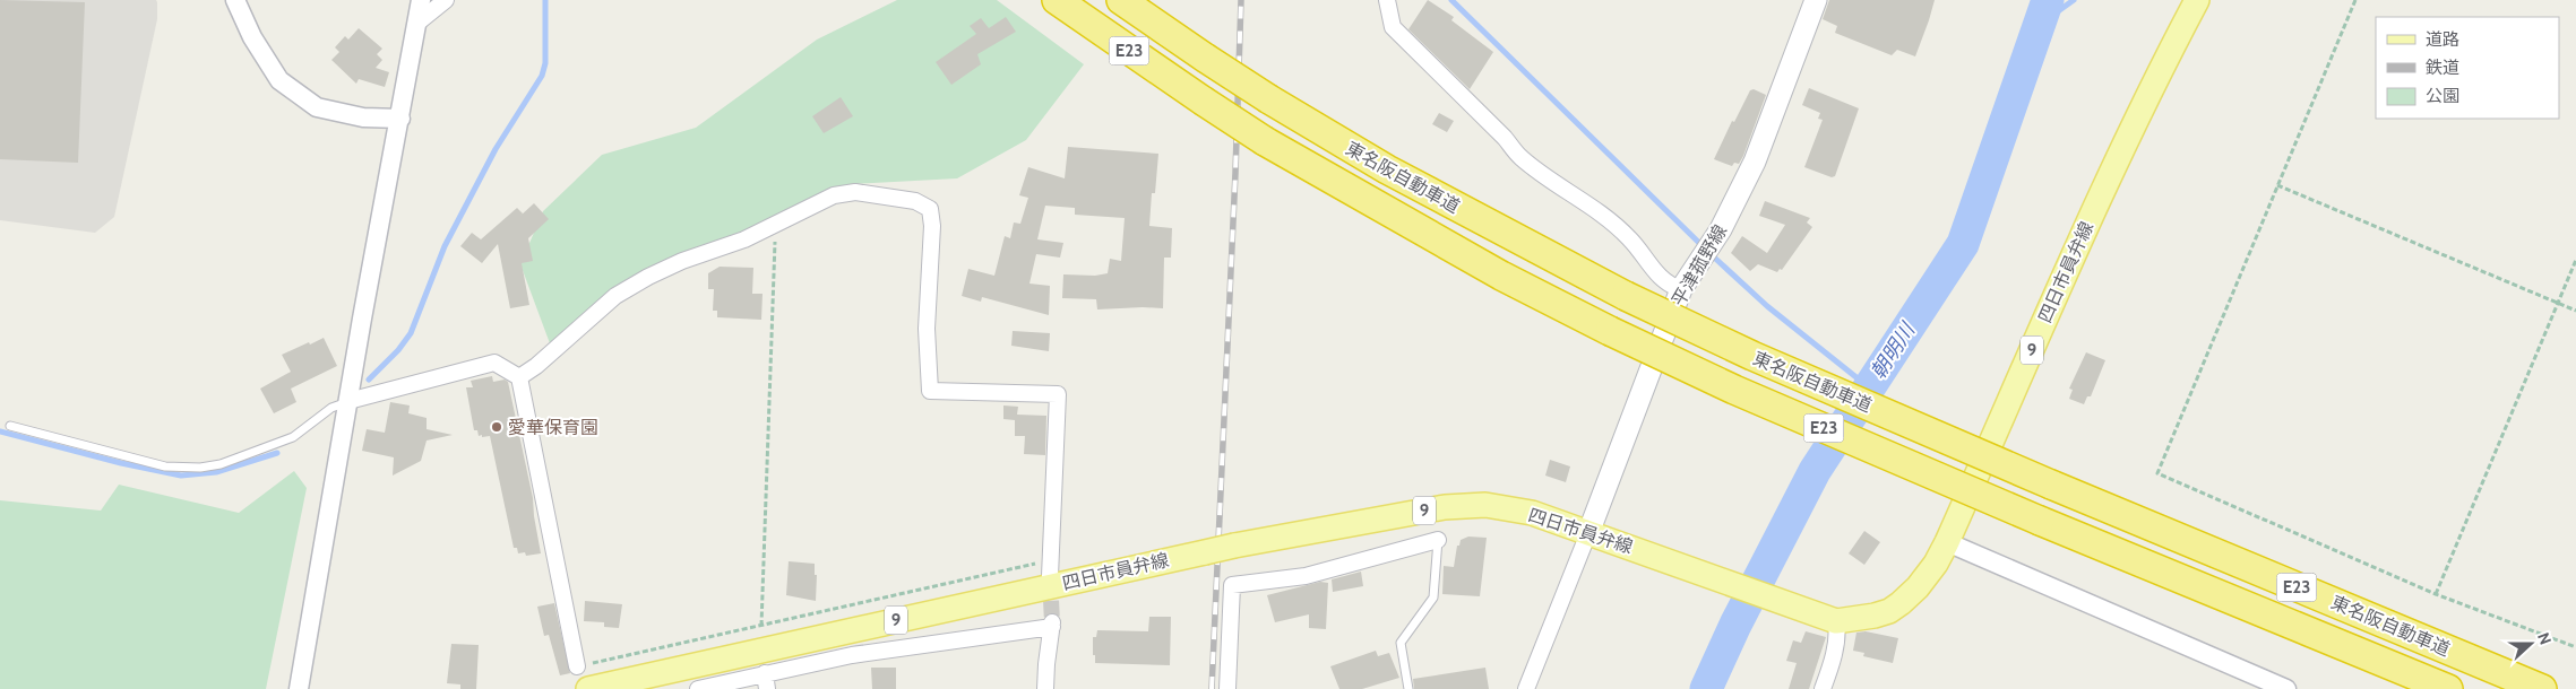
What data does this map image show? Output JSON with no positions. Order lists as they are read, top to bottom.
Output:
{
  "streets": {
    "highway": ["E23", "東名阪自動車道"],
    "main road": ["平津菰野線", "四日市員弁線", "9"]
  },
  "crossings": [
    ["平津菰野線", "四日市員弁線"]
  ],
  "water": ["朝明川"],
  "places": ["愛華保育園"],
  "legend": ["道路", "鉄道", "公園"],
  "north": "right"
}
